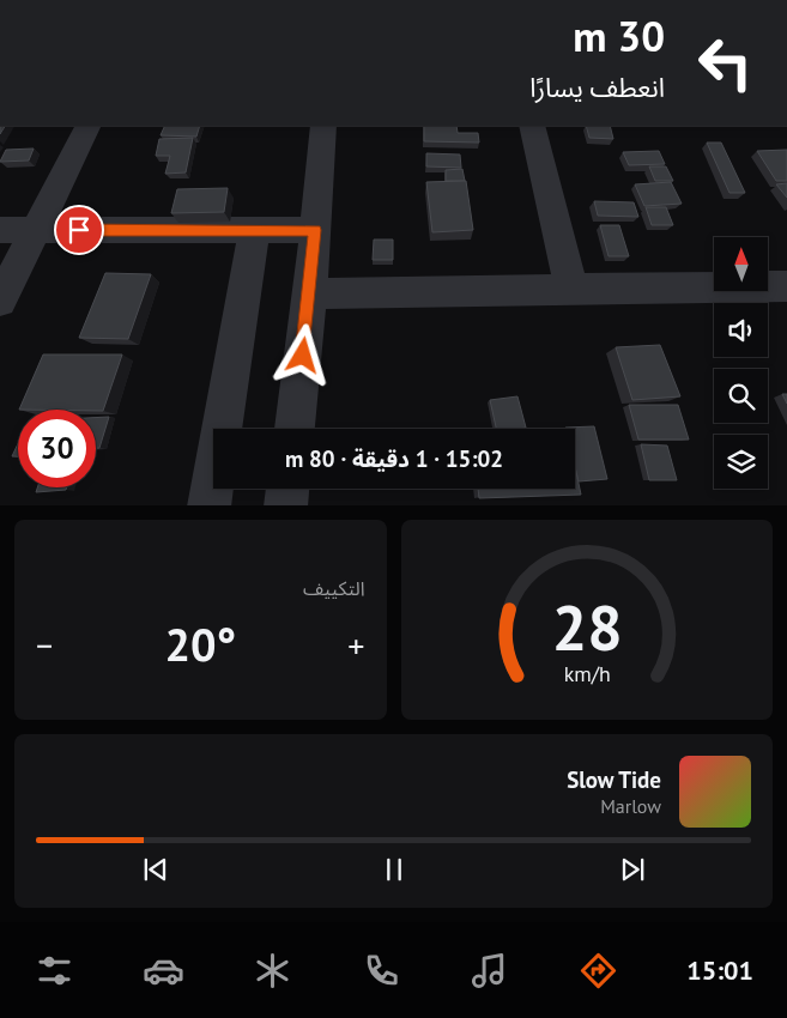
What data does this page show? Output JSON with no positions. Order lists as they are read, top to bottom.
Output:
{
  "north": "top",
  "page": {
    "turn": ["30 m", "انعطف يسارًا"],
    "limit": "30",
    "trip": "15:02 · 1 دقيقة · 80 m",
    "tile": "التكييف",
    "heat": ["−", "20°", "+"],
    "song": ["Slow Tide", "Marlow"],
    "tabs": "15:01",
    "gauge": ["28", "km/h"]
  }
}
